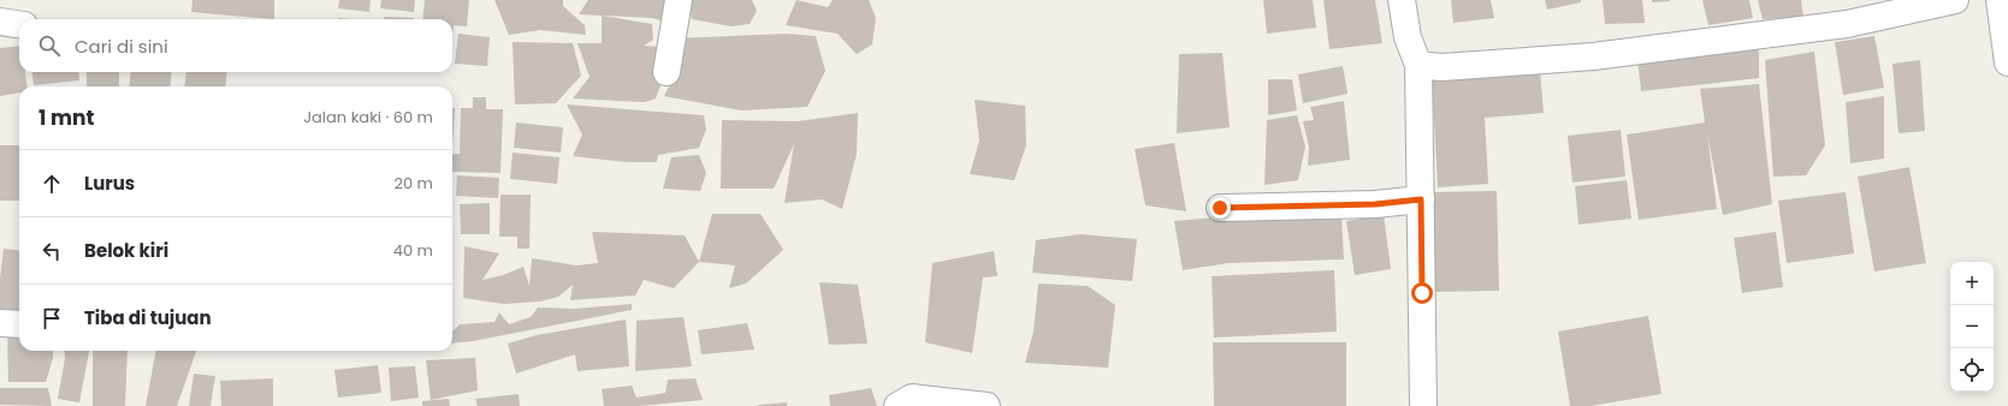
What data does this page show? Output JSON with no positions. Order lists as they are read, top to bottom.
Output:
{
  "page": {
    "search": "Cari di sini",
    "heading": ["1 mnt", "Jalan kaki · 60 m"],
    "list": [
      ["Lurus", "20 m"],
      ["Belok kiri", "40 m"],
      "Tiba di tujuan"
    ],
    "map_buttons": ["+", "−"]
  }
}
